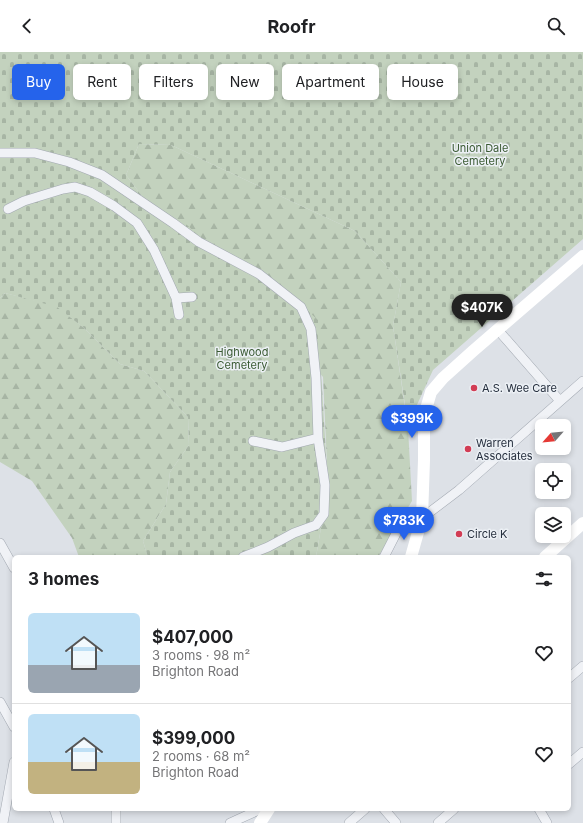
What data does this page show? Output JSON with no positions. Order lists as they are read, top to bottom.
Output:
{
  "parks": ["Union Dale Cemetery", "Highwood Cemetery"],
  "places": ["A.S. Wee Care", "Warren Associates", "Circle K"],
  "north": "bottom left",
  "page": {
    "header": "Roofr",
    "chip": [
      "Buy",
      "Rent",
      "Filters",
      "New",
      "Apartment",
      "House"
    ],
    "price": ["$407K", "$399K", "$783K"],
    "heading": "3 homes",
    "list": [
      {
        "name": "$407,000",
        "note": "3 rooms · 98 m² · Brighton Road"
      },
      {
        "name": "$399,000",
        "note": "2 rooms · 68 m² · Brighton Road"
      }
    ]
  }
}
